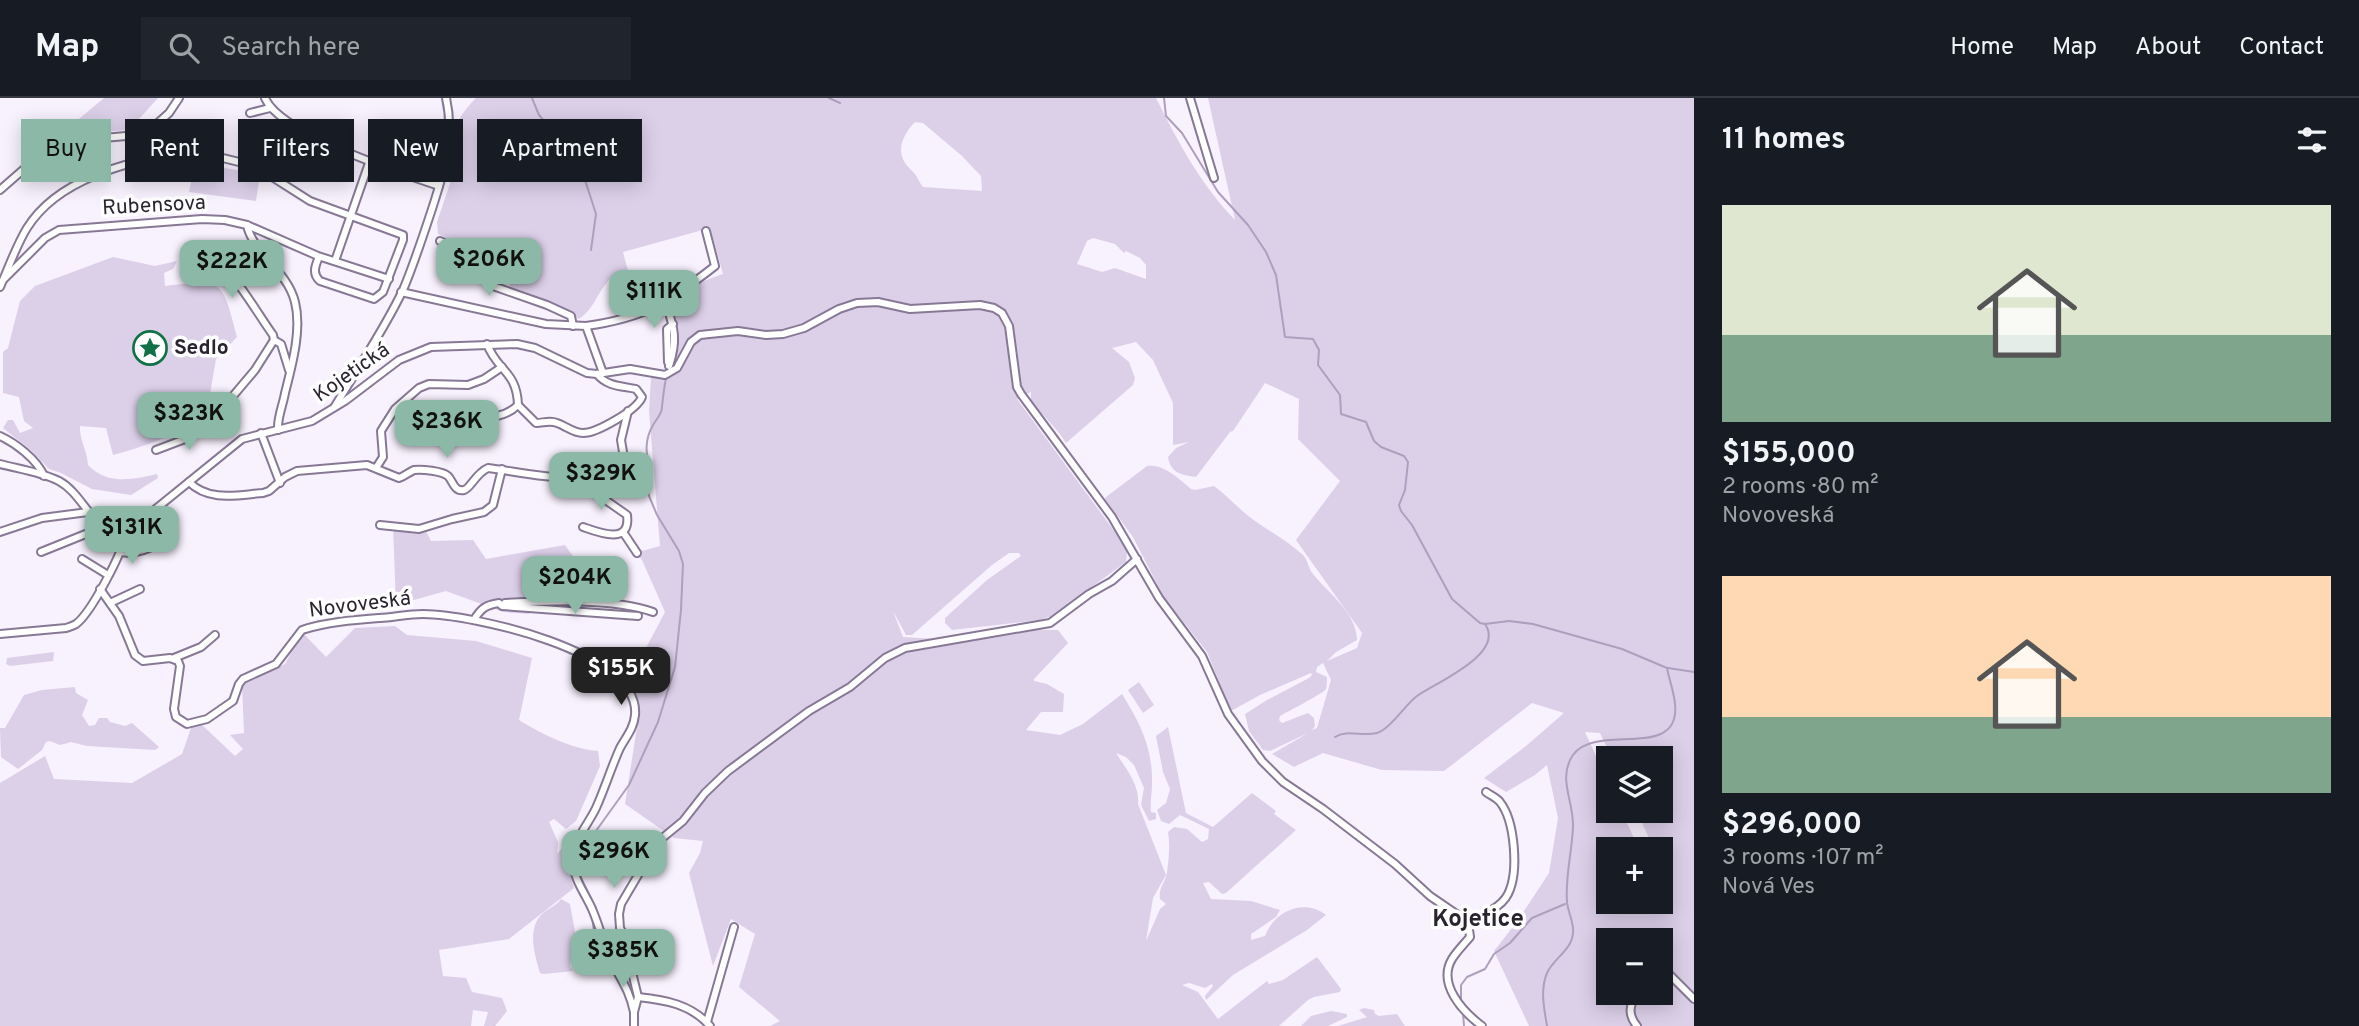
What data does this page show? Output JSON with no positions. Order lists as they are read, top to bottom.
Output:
{
  "streets": {
    "street": ["Rubensova", "Kojetická", "Novoveská"]
  },
  "districts": ["Kojetice"],
  "places": {
    "place": ["Sedlo"]
  },
  "page": {
    "header": "Map",
    "search": "Search here",
    "nav": [
      "Home",
      "Map",
      "About",
      "Contact"
    ],
    "heading": "11 homes",
    "chip": [
      "Buy",
      "Rent",
      "Filters",
      "New",
      "Apartment"
    ],
    "list": [
      {
        "name": "$155,000",
        "note": "2 rooms · 80 m² · Novoveská"
      },
      {
        "name": "$296,000",
        "note": "3 rooms · 107 m² · Nová Ves"
      }
    ],
    "price": [
      "$206K",
      "$222K",
      "$111K",
      "$323K",
      "$236K",
      "$329K",
      "$131K",
      "$204K",
      "$155K",
      "$296K",
      "$385K"
    ],
    "map_buttons": ["+", "−"]
  }
}
